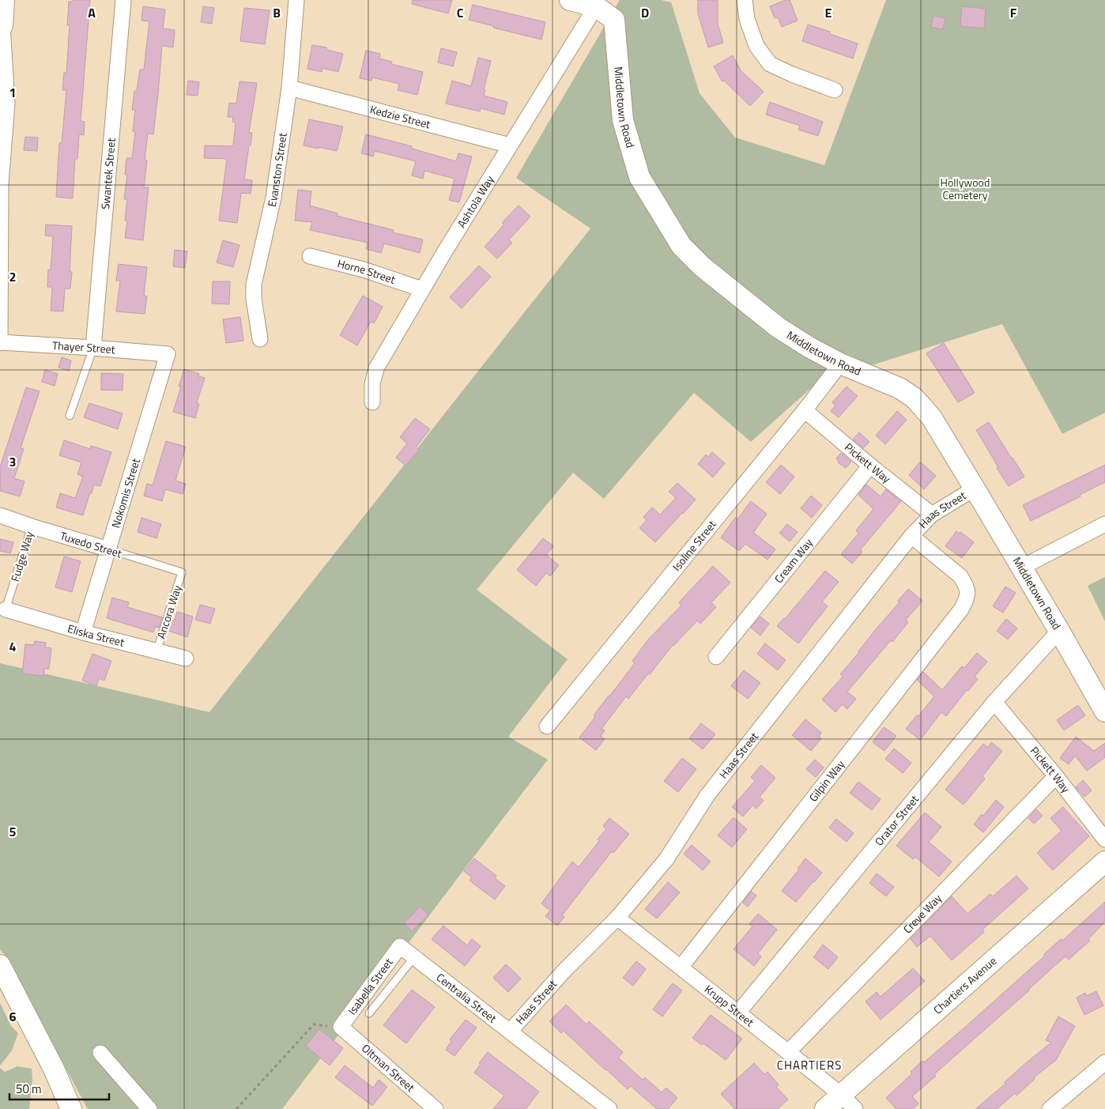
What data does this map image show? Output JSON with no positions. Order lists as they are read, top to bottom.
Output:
{
  "streets": {
    "street": [
      "Middletown Road",
      "Kedzie Street",
      "Evanston Street",
      "Swantek Street",
      "Ashtola Way",
      "Horne Street",
      "Thayer Street",
      "Pickett Way",
      "Nokomis Street",
      "Haas Street",
      "Tuxedo Street",
      "Isoline Street",
      "Cream Way",
      "Eliska Street",
      "Gilpin Way",
      "Orator Street",
      "Creve Way",
      "Chartiers Avenue",
      "Isabella Street",
      "Centralia Street",
      "Krupp Street",
      "Oltman Street"
    ],
    "lane": ["Fudge Way", "Ancora Way"]
  },
  "crossings": [
    ["Middletown Road", "Ashtola Way"],
    ["Middletown Road", "Haas Street"],
    ["Middletown Road", "Isoline Street"],
    ["Middletown Road", "Orator Street"],
    ["Kedzie Street", "Evanston Street"],
    ["Kedzie Street", "Ashtola Way"],
    ["Swantek Street", "Thayer Street"],
    ["Ashtola Way", "Horne Street"],
    ["Thayer Street", "Nokomis Street"],
    ["Pickett Way", "Haas Street"],
    ["Pickett Way", "Isoline Street"],
    ["Pickett Way", "Cream Way"],
    ["Pickett Way", "Orator Street"],
    ["Pickett Way", "Creve Way"],
    ["Nokomis Street", "Tuxedo Street"],
    ["Nokomis Street", "Eliska Street"],
    ["Haas Street", "Gilpin Way"],
    ["Haas Street", "Centralia Street"],
    ["Haas Street", "Krupp Street"],
    ["Tuxedo Street", "Fudge Way"],
    ["Tuxedo Street", "Ancora Way"],
    ["Fudge Way", "Eliska Street"],
    ["Ancora Way", "Eliska Street"],
    ["Gilpin Way", "Krupp Street"],
    ["Orator Street", "Krupp Street"],
    ["Creve Way", "Krupp Street"],
    ["Chartiers Avenue", "Krupp Street"],
    ["Isabella Street", "Centralia Street"],
    ["Isabella Street", "Oltman Street"]
  ],
  "districts": ["CHARTIERS"],
  "parks": ["Hollywood Cemetery"],
  "scale_bar": "50 m",
  "grid": {
    "columns": [
      "A",
      "B",
      "C",
      "D",
      "E",
      "F"
    ],
    "rows": [
      "1",
      "2",
      "3",
      "4",
      "5",
      "6"
    ]
  }
}
